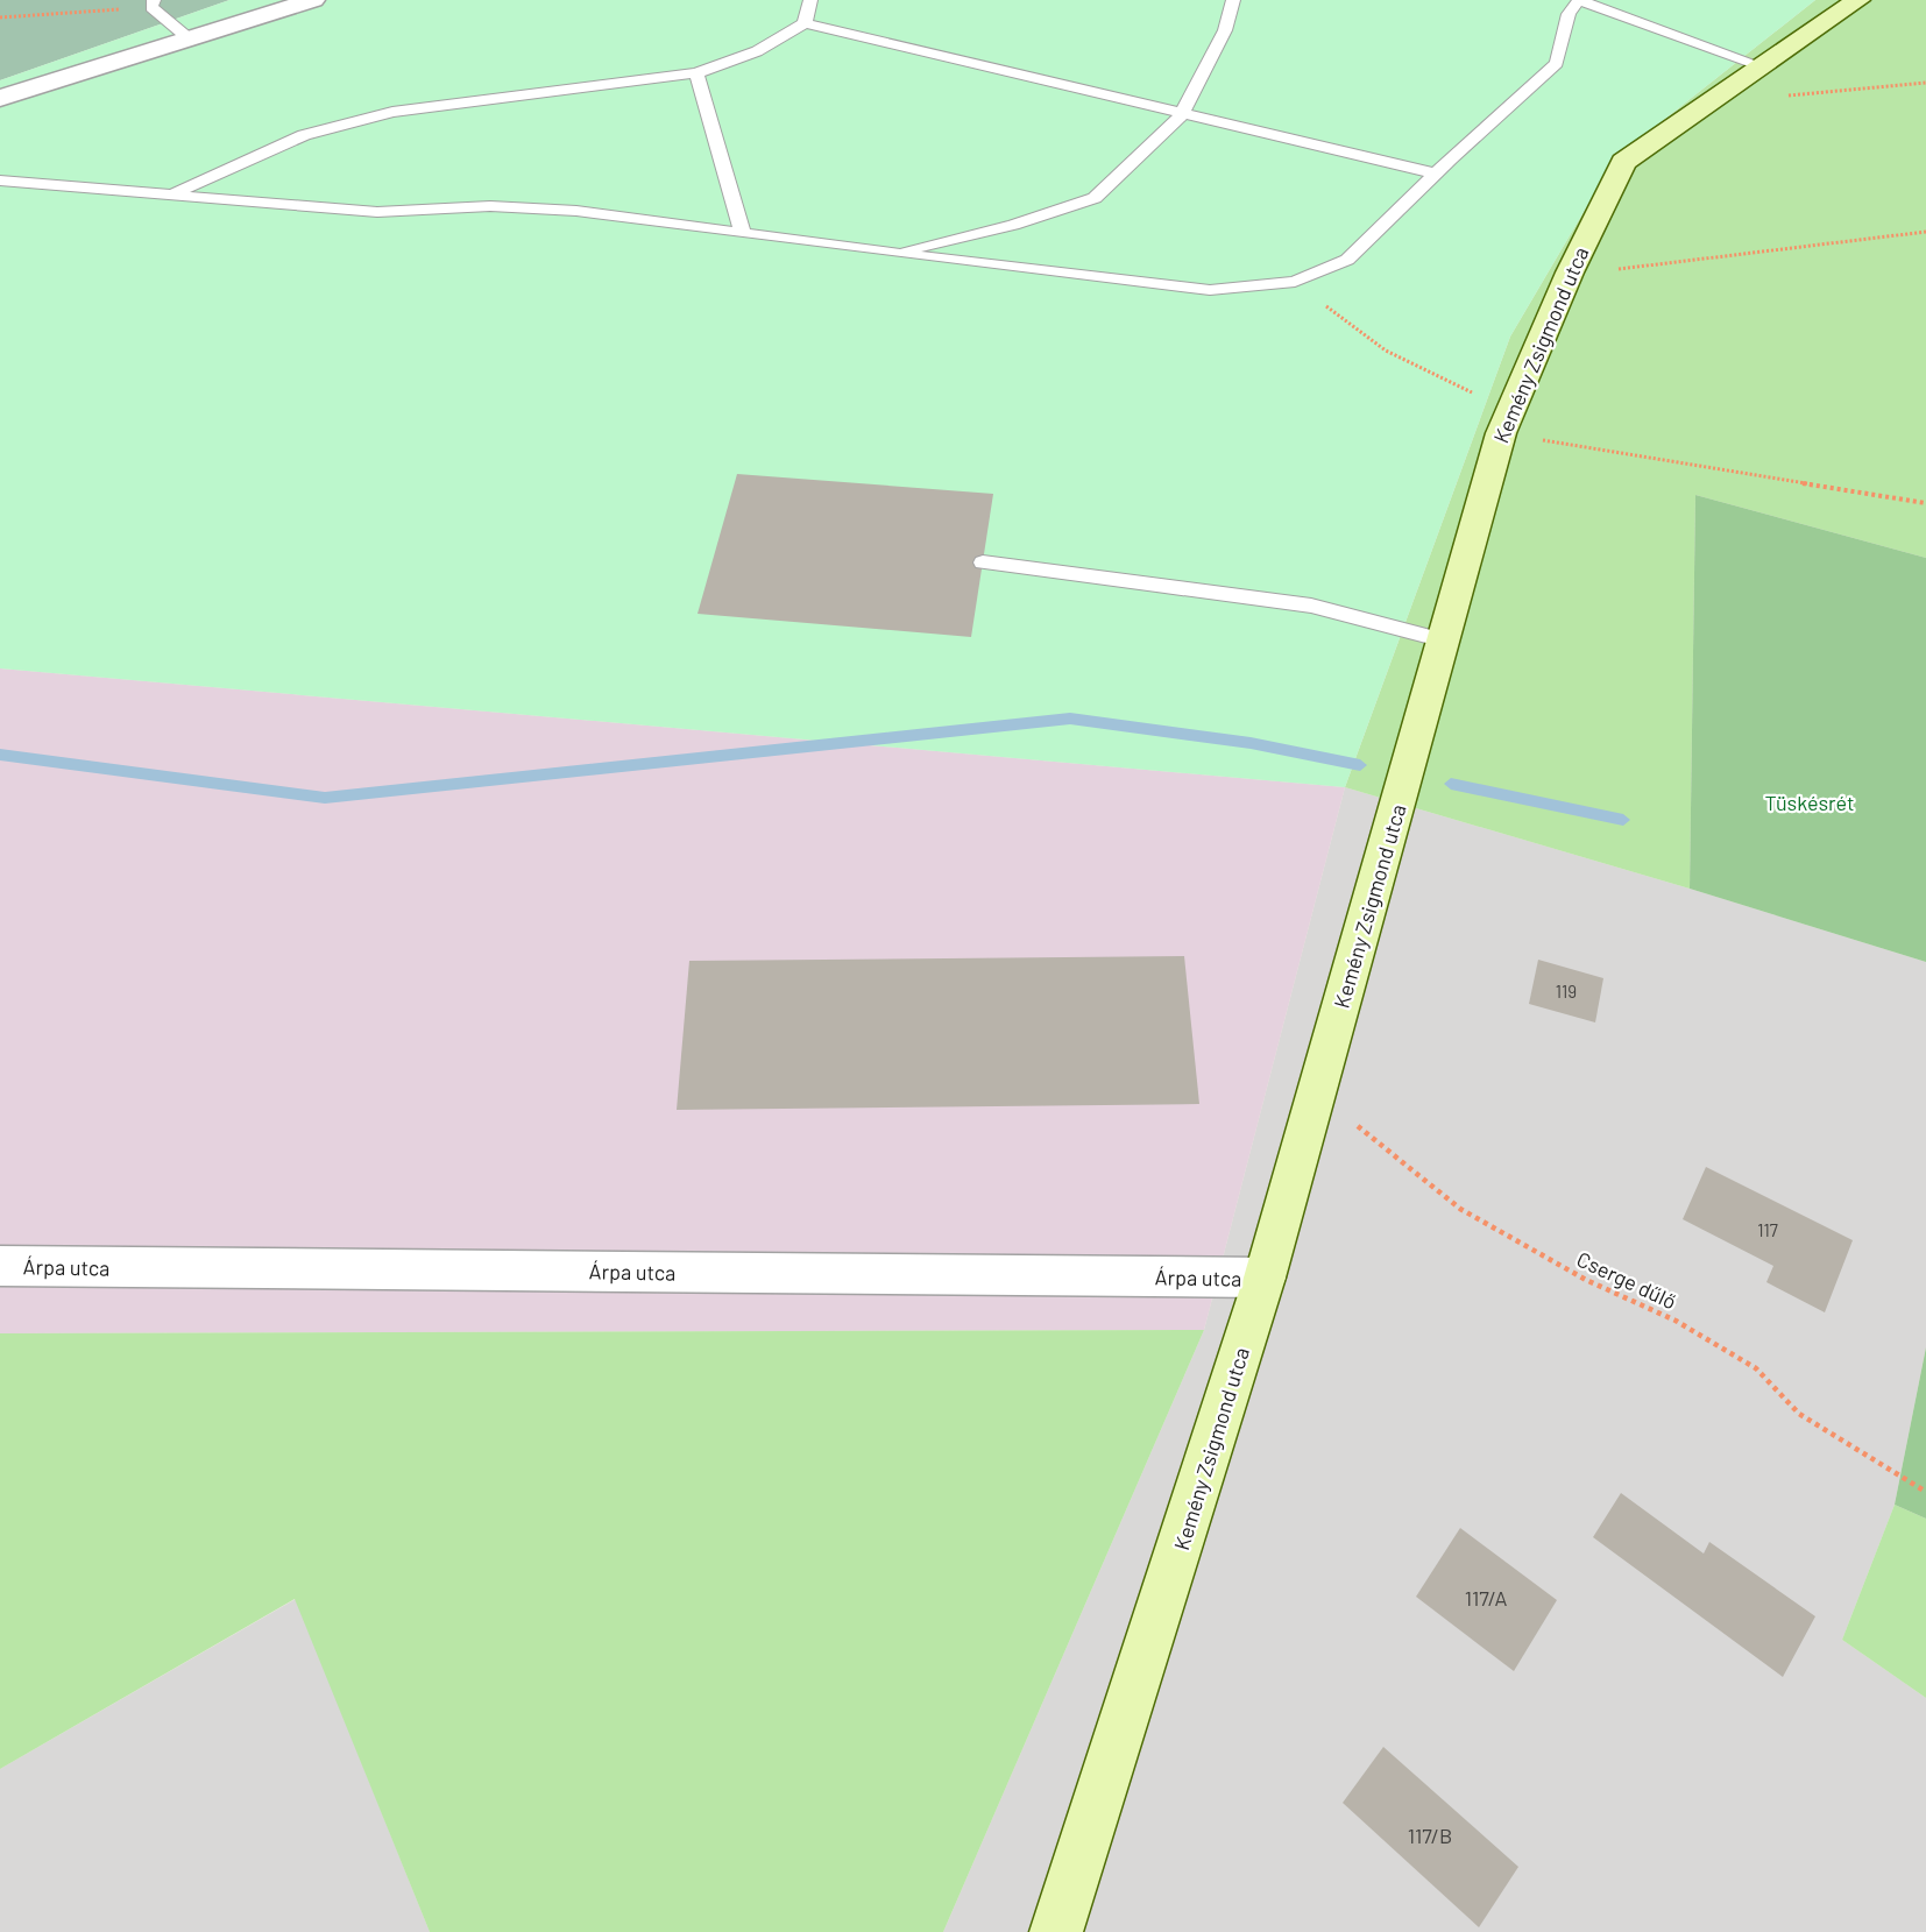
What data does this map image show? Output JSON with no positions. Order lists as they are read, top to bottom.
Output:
{
  "streets": {
    "street": ["Kemény Zsigmond utca", "Árpa utca"],
    "path": ["Cserge dűlő"]
  },
  "crossings": [
    ["Kemény Zsigmond utca", "Árpa utca"],
    ["Kemény Zsigmond utca", "Cserge dűlő"]
  ],
  "parks": ["Tüskésrét"],
  "house_numbers": [
    "119",
    "117",
    "117/A",
    "117/B"
  ]
}
